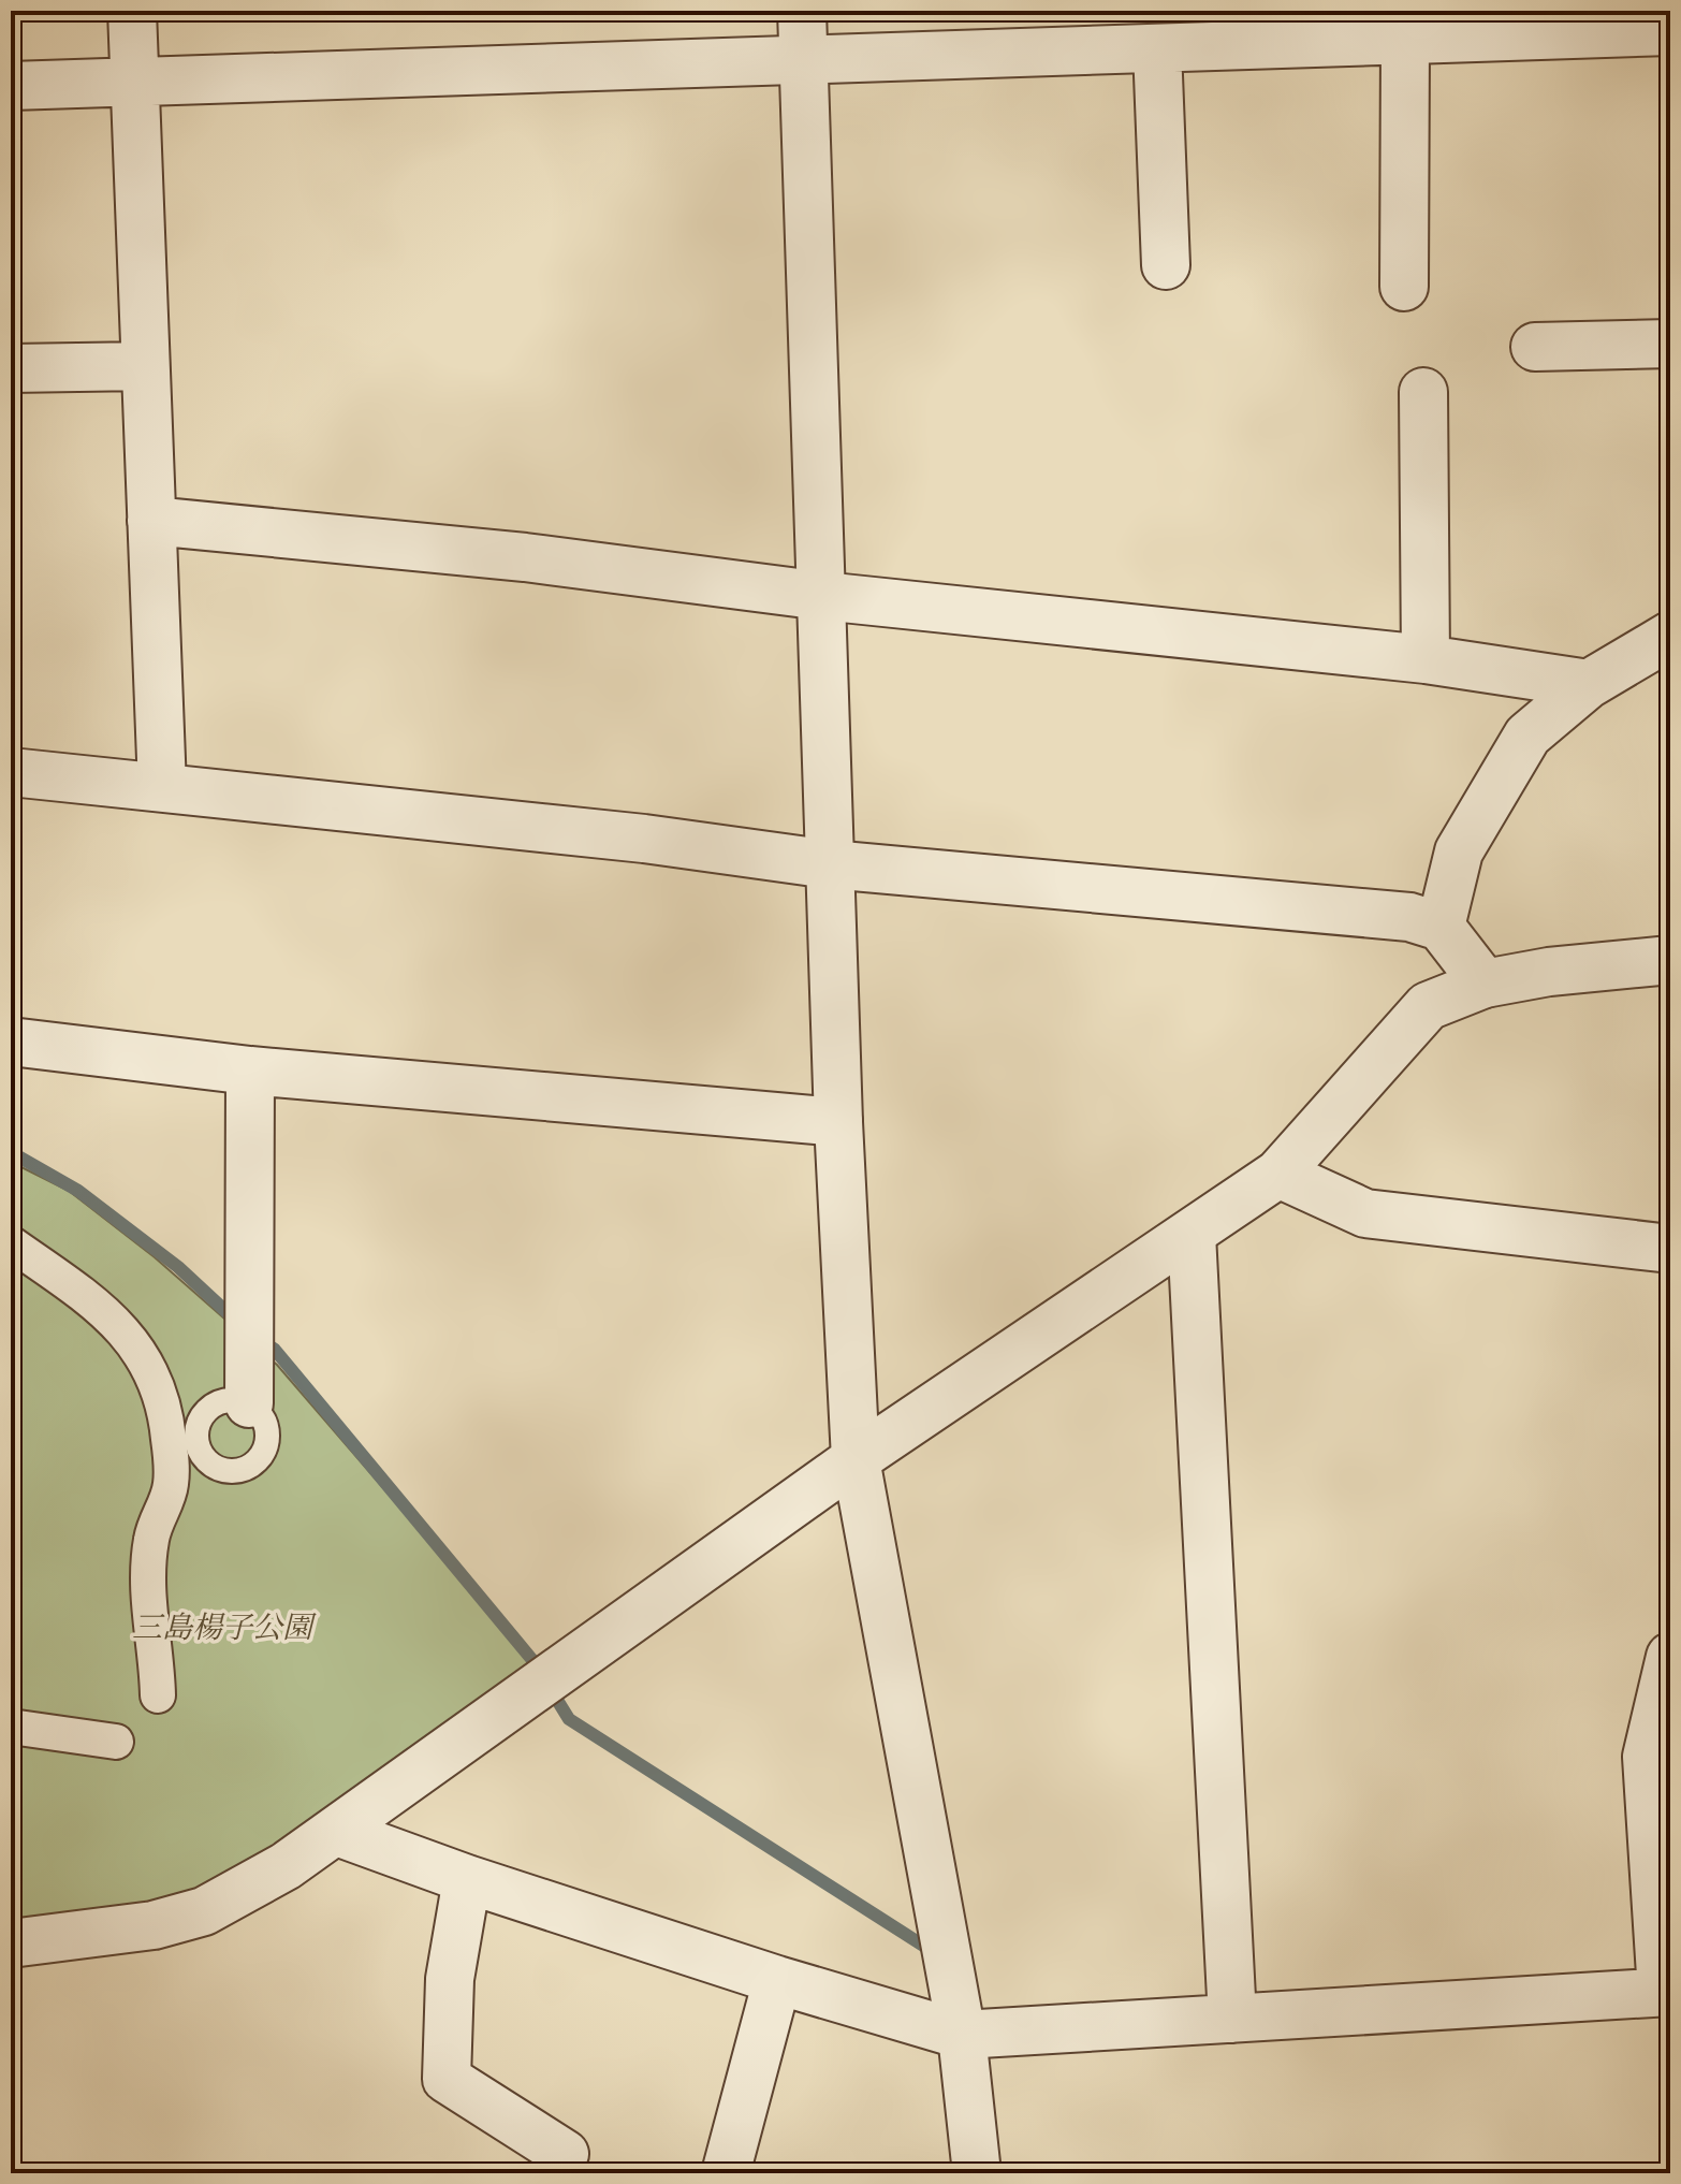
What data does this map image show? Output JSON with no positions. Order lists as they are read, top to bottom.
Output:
{
  "parks": ["三島楊子公園"]
}
